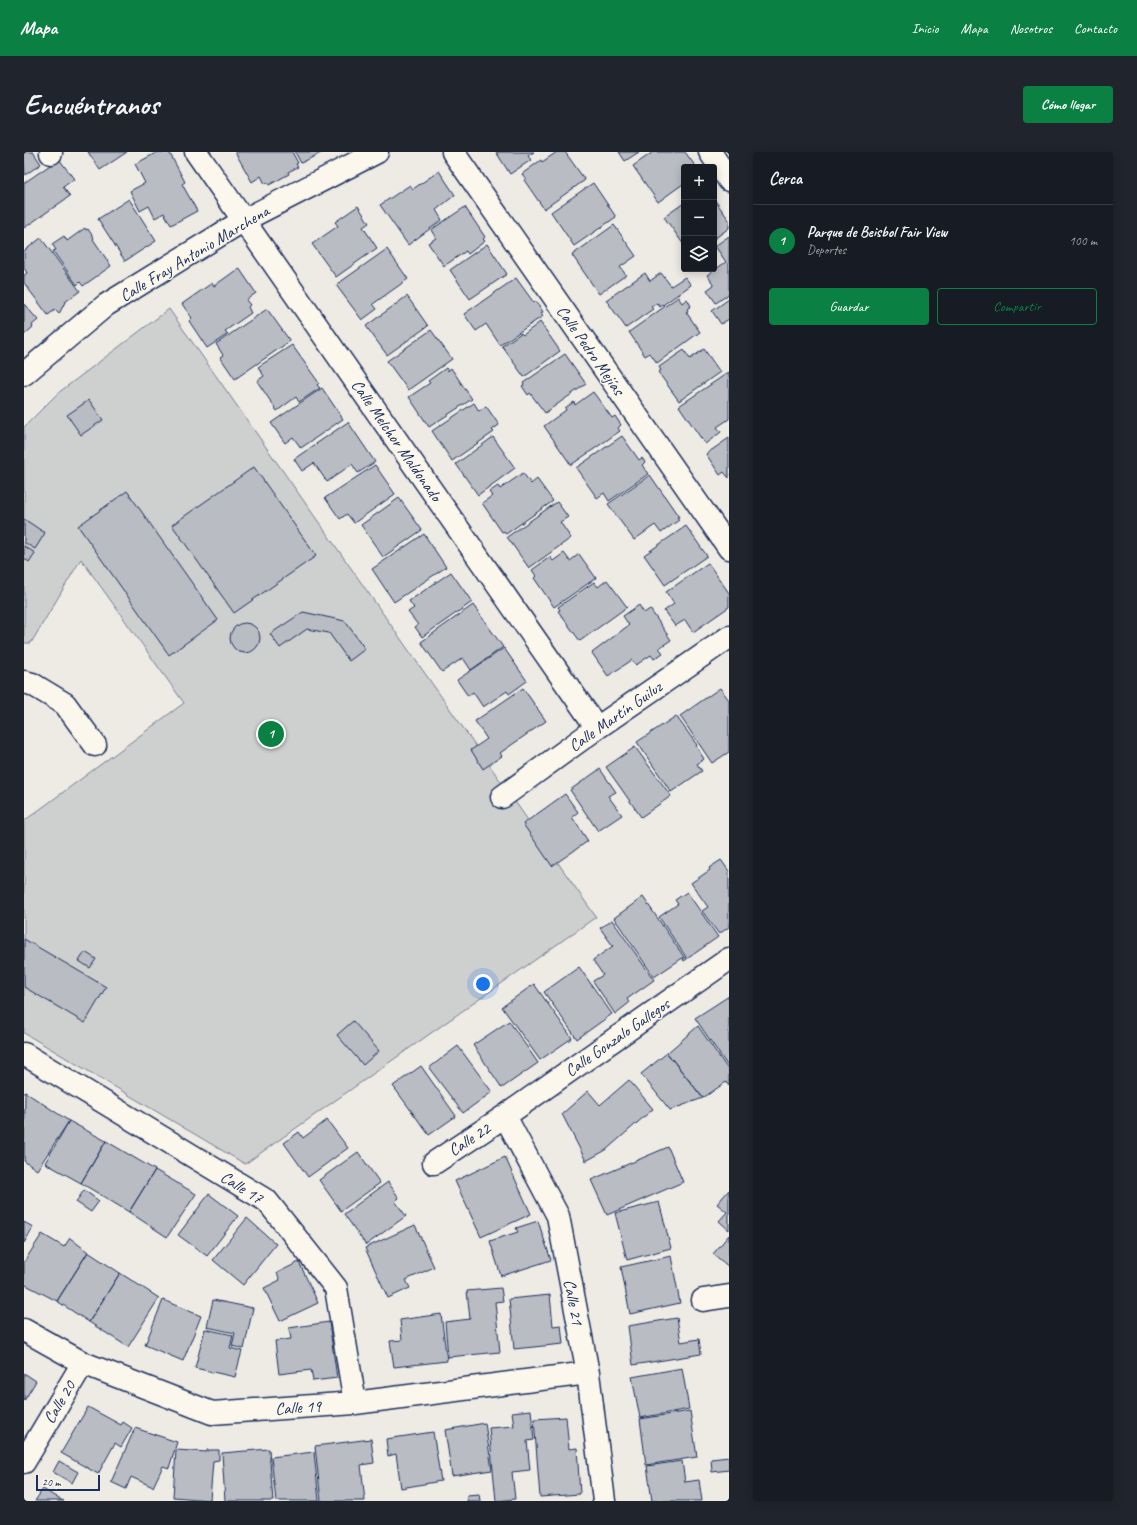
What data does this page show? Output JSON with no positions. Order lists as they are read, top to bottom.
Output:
{
  "streets": {
    "street": [
      "Calle Fray Antonio Marchena",
      "Calle Pedro Mejías",
      "Calle Melchor Maldonado",
      "Calle Martín Guiluz",
      "Calle Gonzalo Gallegos",
      "Calle 22",
      "Calle 17",
      "Calle 21",
      "Calle 20",
      "Calle 19"
    ]
  },
  "crossings": [
    ["Calle Fray Antonio Marchena", "Calle Melchor Maldonado"],
    ["Calle Melchor Maldonado", "Calle Martín Guiluz"],
    ["Calle Gonzalo Gallegos", "Calle 22"],
    ["Calle Gonzalo Gallegos", "Calle 21"],
    ["Calle 22", "Calle 21"],
    ["Calle 17", "Calle 19"],
    ["Calle 21", "Calle 19"],
    ["Calle 20", "Calle 19"]
  ],
  "scale_bar": "20 m",
  "page": {
    "header": "Mapa",
    "nav": [
      "Inicio",
      "Mapa",
      "Nosotros",
      "Contacto"
    ],
    "buttons": [
      "Cómo llegar",
      ["Guardar", "Compartir"]
    ],
    "title": "Encuéntranos",
    "heading": "Cerca",
    "map_buttons": ["+", "−"],
    "list": [
      {
        "mark": "1",
        "name": "Parque de Beisbol Fair View",
        "note": "Deportes",
        "value": "100 m"
      }
    ],
    "pins": "1",
    "scale": "20 m"
  }
}
